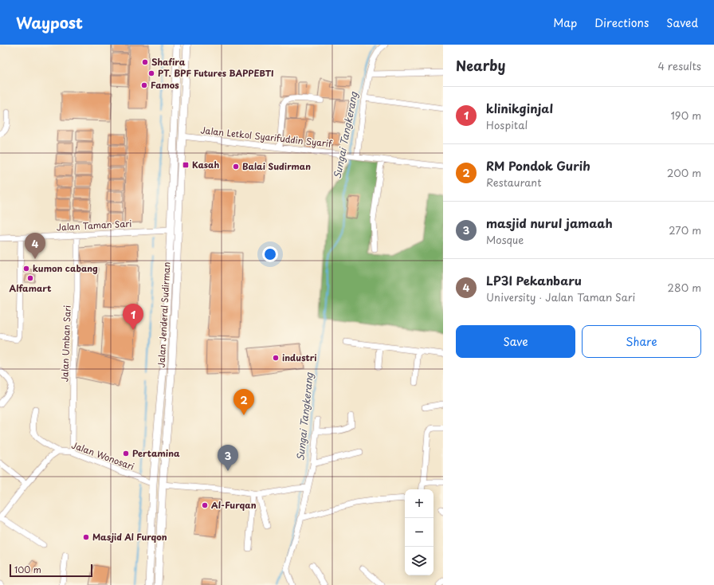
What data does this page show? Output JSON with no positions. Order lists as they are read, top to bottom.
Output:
{
  "streets": {
    "main road": ["Jalan Jenderal Sudirman"],
    "street": [
      "Jalan Letkol Syarifuddin Syarif",
      "Jalan Taman Sari",
      "Jalan Umban Sari",
      "Jalan Wonosari"
    ]
  },
  "crossings": [
    ["Jalan Letkol Syarifuddin Syarif", "Jalan Jenderal Sudirman"],
    ["Jalan Taman Sari", "Jalan Jenderal Sudirman"],
    ["Jalan Taman Sari", "Jalan Umban Sari"],
    ["Jalan Jenderal Sudirman", "Jalan Wonosari"],
    ["Jalan Umban Sari", "Jalan Wonosari"]
  ],
  "water": ["Sungai Tangkerang"],
  "places": {
    "other": [
      "Shafira",
      "PT. BPF Futures BAPPEBTI",
      "Famos",
      "Balai Sudirman",
      "kumon cabang",
      "Alfamart",
      "industri",
      "Pertamina",
      "Al-Furqan",
      "Masjid Al Furqon"
    ],
    "transit": ["Kasah"]
  },
  "scale_bar": "100 m",
  "page": {
    "header": "Waypost",
    "nav": ["Map", "Directions", "Saved"],
    "heading": ["Nearby", "4 results"],
    "list": [
      {
        "mark": "1",
        "name": "klinikginjal",
        "note": "Hospital",
        "value": "190 m"
      },
      {
        "mark": "2",
        "name": "RM Pondok Gurih",
        "note": "Restaurant",
        "value": "200 m"
      },
      {
        "mark": "3",
        "name": "masjid nurul jamaah",
        "note": "Mosque",
        "value": "270 m"
      },
      {
        "mark": "4",
        "name": "LP3I Pekanbaru",
        "note": "University · Jalan Taman Sari",
        "value": "280 m"
      }
    ],
    "pins": [
      "4",
      "1",
      "2",
      "3"
    ],
    "buttons": ["Save", "Share"],
    "map_buttons": ["+", "−"],
    "scale": "100 m"
  }
}
